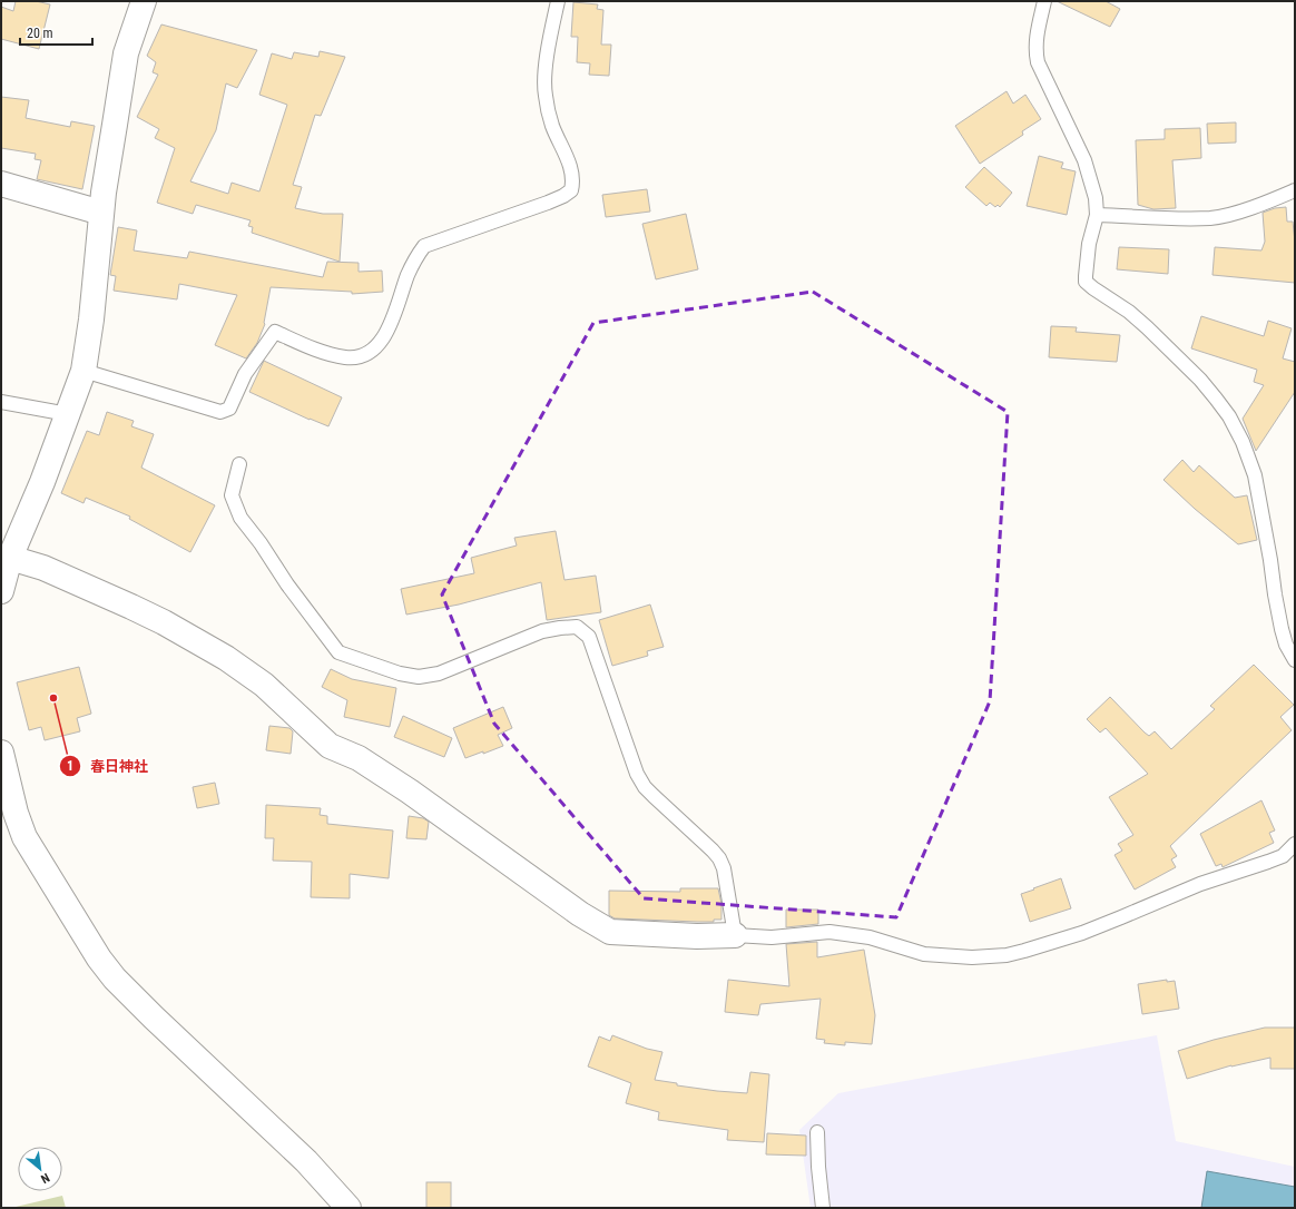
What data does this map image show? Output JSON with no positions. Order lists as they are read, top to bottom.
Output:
{
  "places": ["春日神社"],
  "scale_bar": "20 m",
  "north": "bottom right"
}
